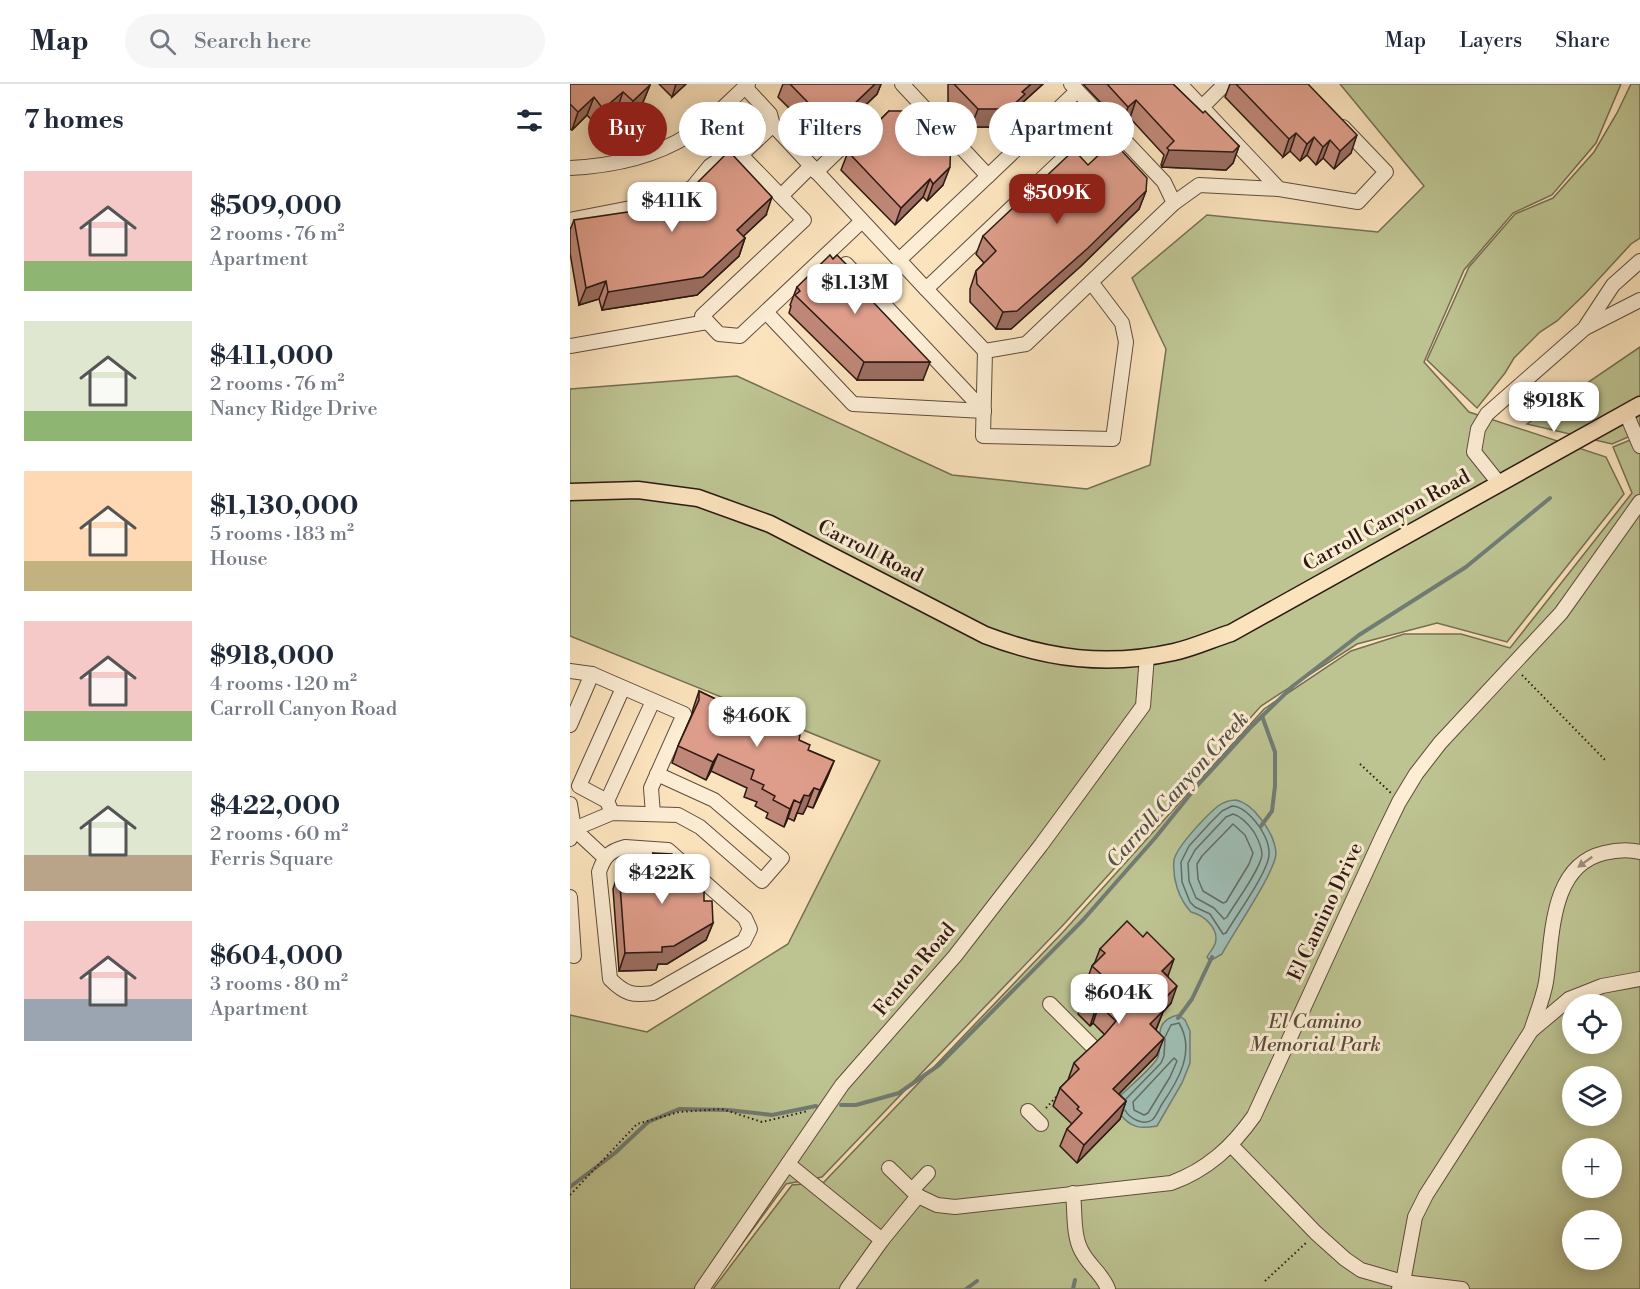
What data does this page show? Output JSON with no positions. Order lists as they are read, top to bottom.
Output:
{
  "streets": {
    "main road": ["Carroll Canyon Road", "Carroll Road"],
    "street": ["El Camino Drive", "Fenton Road"]
  },
  "crossings": [
    ["Carroll Canyon Road", "Carroll Road"],
    ["Carroll Canyon Road", "Fenton Road"],
    ["Carroll Road", "Fenton Road"]
  ],
  "water": ["Carroll Canyon Creek"],
  "parks": ["El Camino Memorial Park"],
  "page": {
    "header": "Map",
    "search": "Search here",
    "nav": ["Map", "Layers", "Share"],
    "heading": "7 homes",
    "chip": [
      "Buy",
      "Rent",
      "Filters",
      "New",
      "Apartment"
    ],
    "list": [
      {
        "name": "$509,000",
        "note": "2 rooms · 76 m² · Apartment"
      },
      {
        "name": "$411,000",
        "note": "2 rooms · 76 m² · Nancy Ridge Drive"
      },
      {
        "name": "$1,130,000",
        "note": "5 rooms · 183 m² · House"
      },
      {
        "name": "$918,000",
        "note": "4 rooms · 120 m² · Carroll Canyon Road"
      },
      {
        "name": "$422,000",
        "note": "2 rooms · 60 m² · Ferris Square"
      },
      {
        "name": "$604,000",
        "note": "3 rooms · 80 m² · Apartment"
      }
    ],
    "price": [
      "$509K",
      "$411K",
      "$1.13M",
      "$918K",
      "$460K",
      "$422K",
      "$604K"
    ],
    "map_buttons": ["+", "−"]
  }
}
